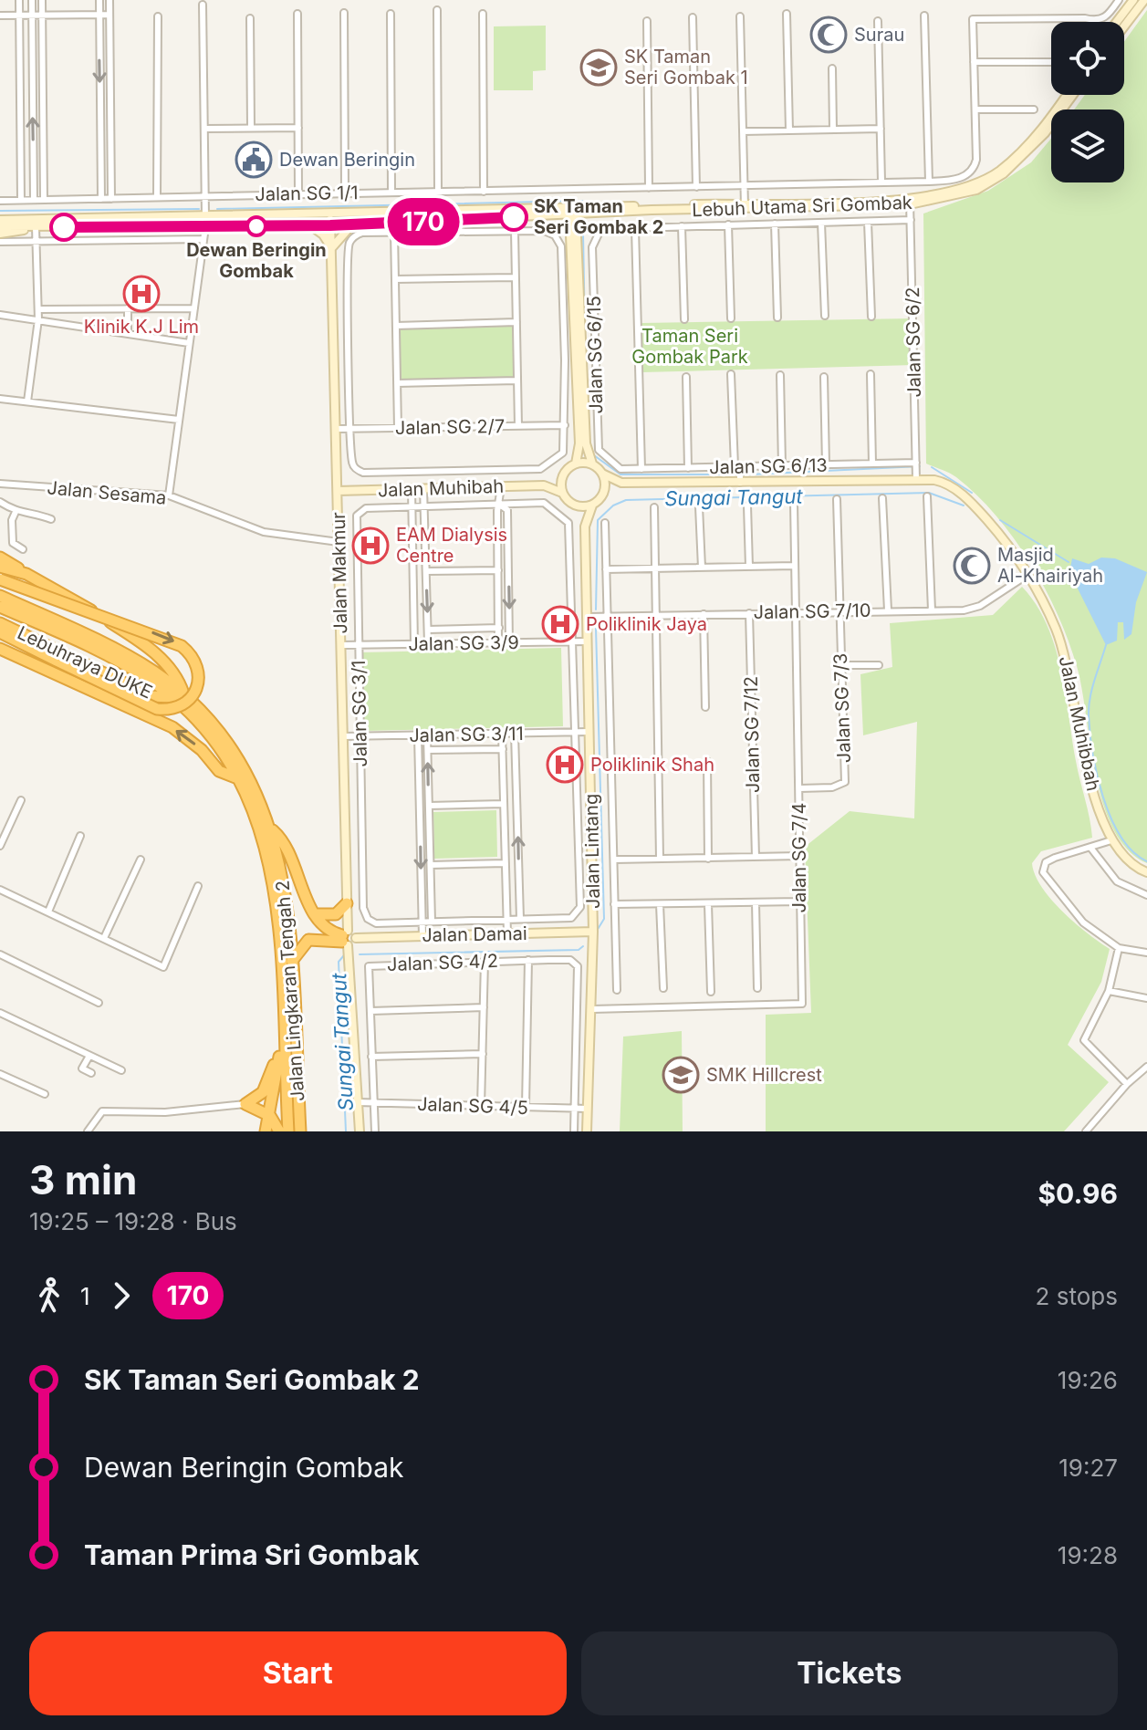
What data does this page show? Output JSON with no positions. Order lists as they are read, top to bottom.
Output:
{
  "streets": {
    "highway": ["Lebuhraya DUKE", "Jalan Lingkaran Tengah 2"],
    "street": [
      "Jalan SG 1/1",
      "Lebuh Utama Sri Gombak",
      "Jalan SG 6/2",
      "Jalan SG 6/15",
      "Jalan SG 2/7",
      "Jalan SG 6/13",
      "Jalan Muhibah",
      "Jalan Sesama",
      "Jalan Makmur",
      "Jalan SG 7/10",
      "Jalan SG 3/9",
      "Jalan SG 7/3",
      "Jalan SG 3/1",
      "Jalan Muhibbah",
      "Jalan SG 3/11",
      "Jalan SG 7/12",
      "Jalan Lintang",
      "Jalan SG 7/4",
      "Jalan Damai",
      "Jalan SG 4/2",
      "Jalan SG 4/5"
    ]
  },
  "crossings": [
    ["Lebuh Utama Sri Gombak", "Jalan SG 6/2"],
    ["Lebuh Utama Sri Gombak", "Jalan Makmur"],
    ["Jalan SG 6/2", "Jalan SG 6/13"],
    ["Jalan SG 6/2", "Jalan Muhibbah"],
    ["Jalan SG 6/15", "Jalan SG 6/13"],
    ["Jalan SG 2/7", "Jalan Makmur"],
    ["Jalan Muhibah", "Jalan Makmur"],
    ["Jalan Muhibah", "Jalan Muhibbah"],
    ["Jalan Muhibah", "Jalan Lintang"],
    ["Jalan Sesama", "Jalan Makmur"],
    ["Jalan Makmur", "Jalan SG 3/9"],
    ["Jalan Makmur", "Jalan SG 3/11"],
    ["Jalan Makmur", "Jalan Damai"],
    ["Jalan SG 7/10", "Jalan SG 7/3"],
    ["Jalan SG 7/10", "Jalan Muhibbah"],
    ["Jalan SG 7/10", "Jalan SG 7/12"],
    ["Jalan SG 7/10", "Jalan Lintang"],
    ["Jalan SG 7/10", "Jalan SG 7/4"],
    ["Jalan SG 3/9", "Jalan SG 3/1"],
    ["Jalan SG 3/9", "Jalan Lintang"],
    ["Lebuhraya DUKE", "Jalan Lingkaran Tengah 2"],
    ["Jalan SG 7/3", "Jalan SG 7/4"],
    ["Jalan SG 3/1", "Jalan SG 3/11"],
    ["Jalan Muhibbah", "Jalan Lintang"],
    ["Jalan SG 3/11", "Jalan Lintang"],
    ["Jalan Lintang", "Jalan SG 7/4"],
    ["Jalan Lintang", "Jalan Damai"],
    ["Jalan Lintang", "Jalan SG 4/5"],
    ["Jalan SG 4/2", "Jalan SG 4/5"]
  ],
  "water": ["Sungai Tangut"],
  "parks": ["Taman Seri Gombak Park"],
  "places": {
    "mosque": ["Surau", "Masjid Al-Khairiyah"],
    "school or university": ["SK Taman Seri Gombak 1", "SMK Hillcrest"],
    "public building": ["Dewan Beringin"],
    "other": ["SK Taman Seri Gombak 2", "Dewan Beringin Gombak"],
    "hospital": [
      "Klinik K.J Lim",
      "EAM Dialysis Centre",
      "Poliklinik Jaya",
      "Poliklinik Shah"
    ]
  },
  "lines": ["bus line 170"],
  "page": {
    "on_map": "170",
    "heading": ["3 min", "19:25 – 19:28 · Bus", "$0.96"],
    "legs": ["1", "170", "2 stops"],
    "list": [
      {
        "name": "SK Taman Seri Gombak 2",
        "value": "19:26"
      },
      {
        "name": "Dewan Beringin Gombak",
        "value": "19:27"
      },
      {
        "name": "Taman Prima Sri Gombak",
        "value": "19:28"
      }
    ],
    "buttons": ["Start", "Tickets"]
  }
}
